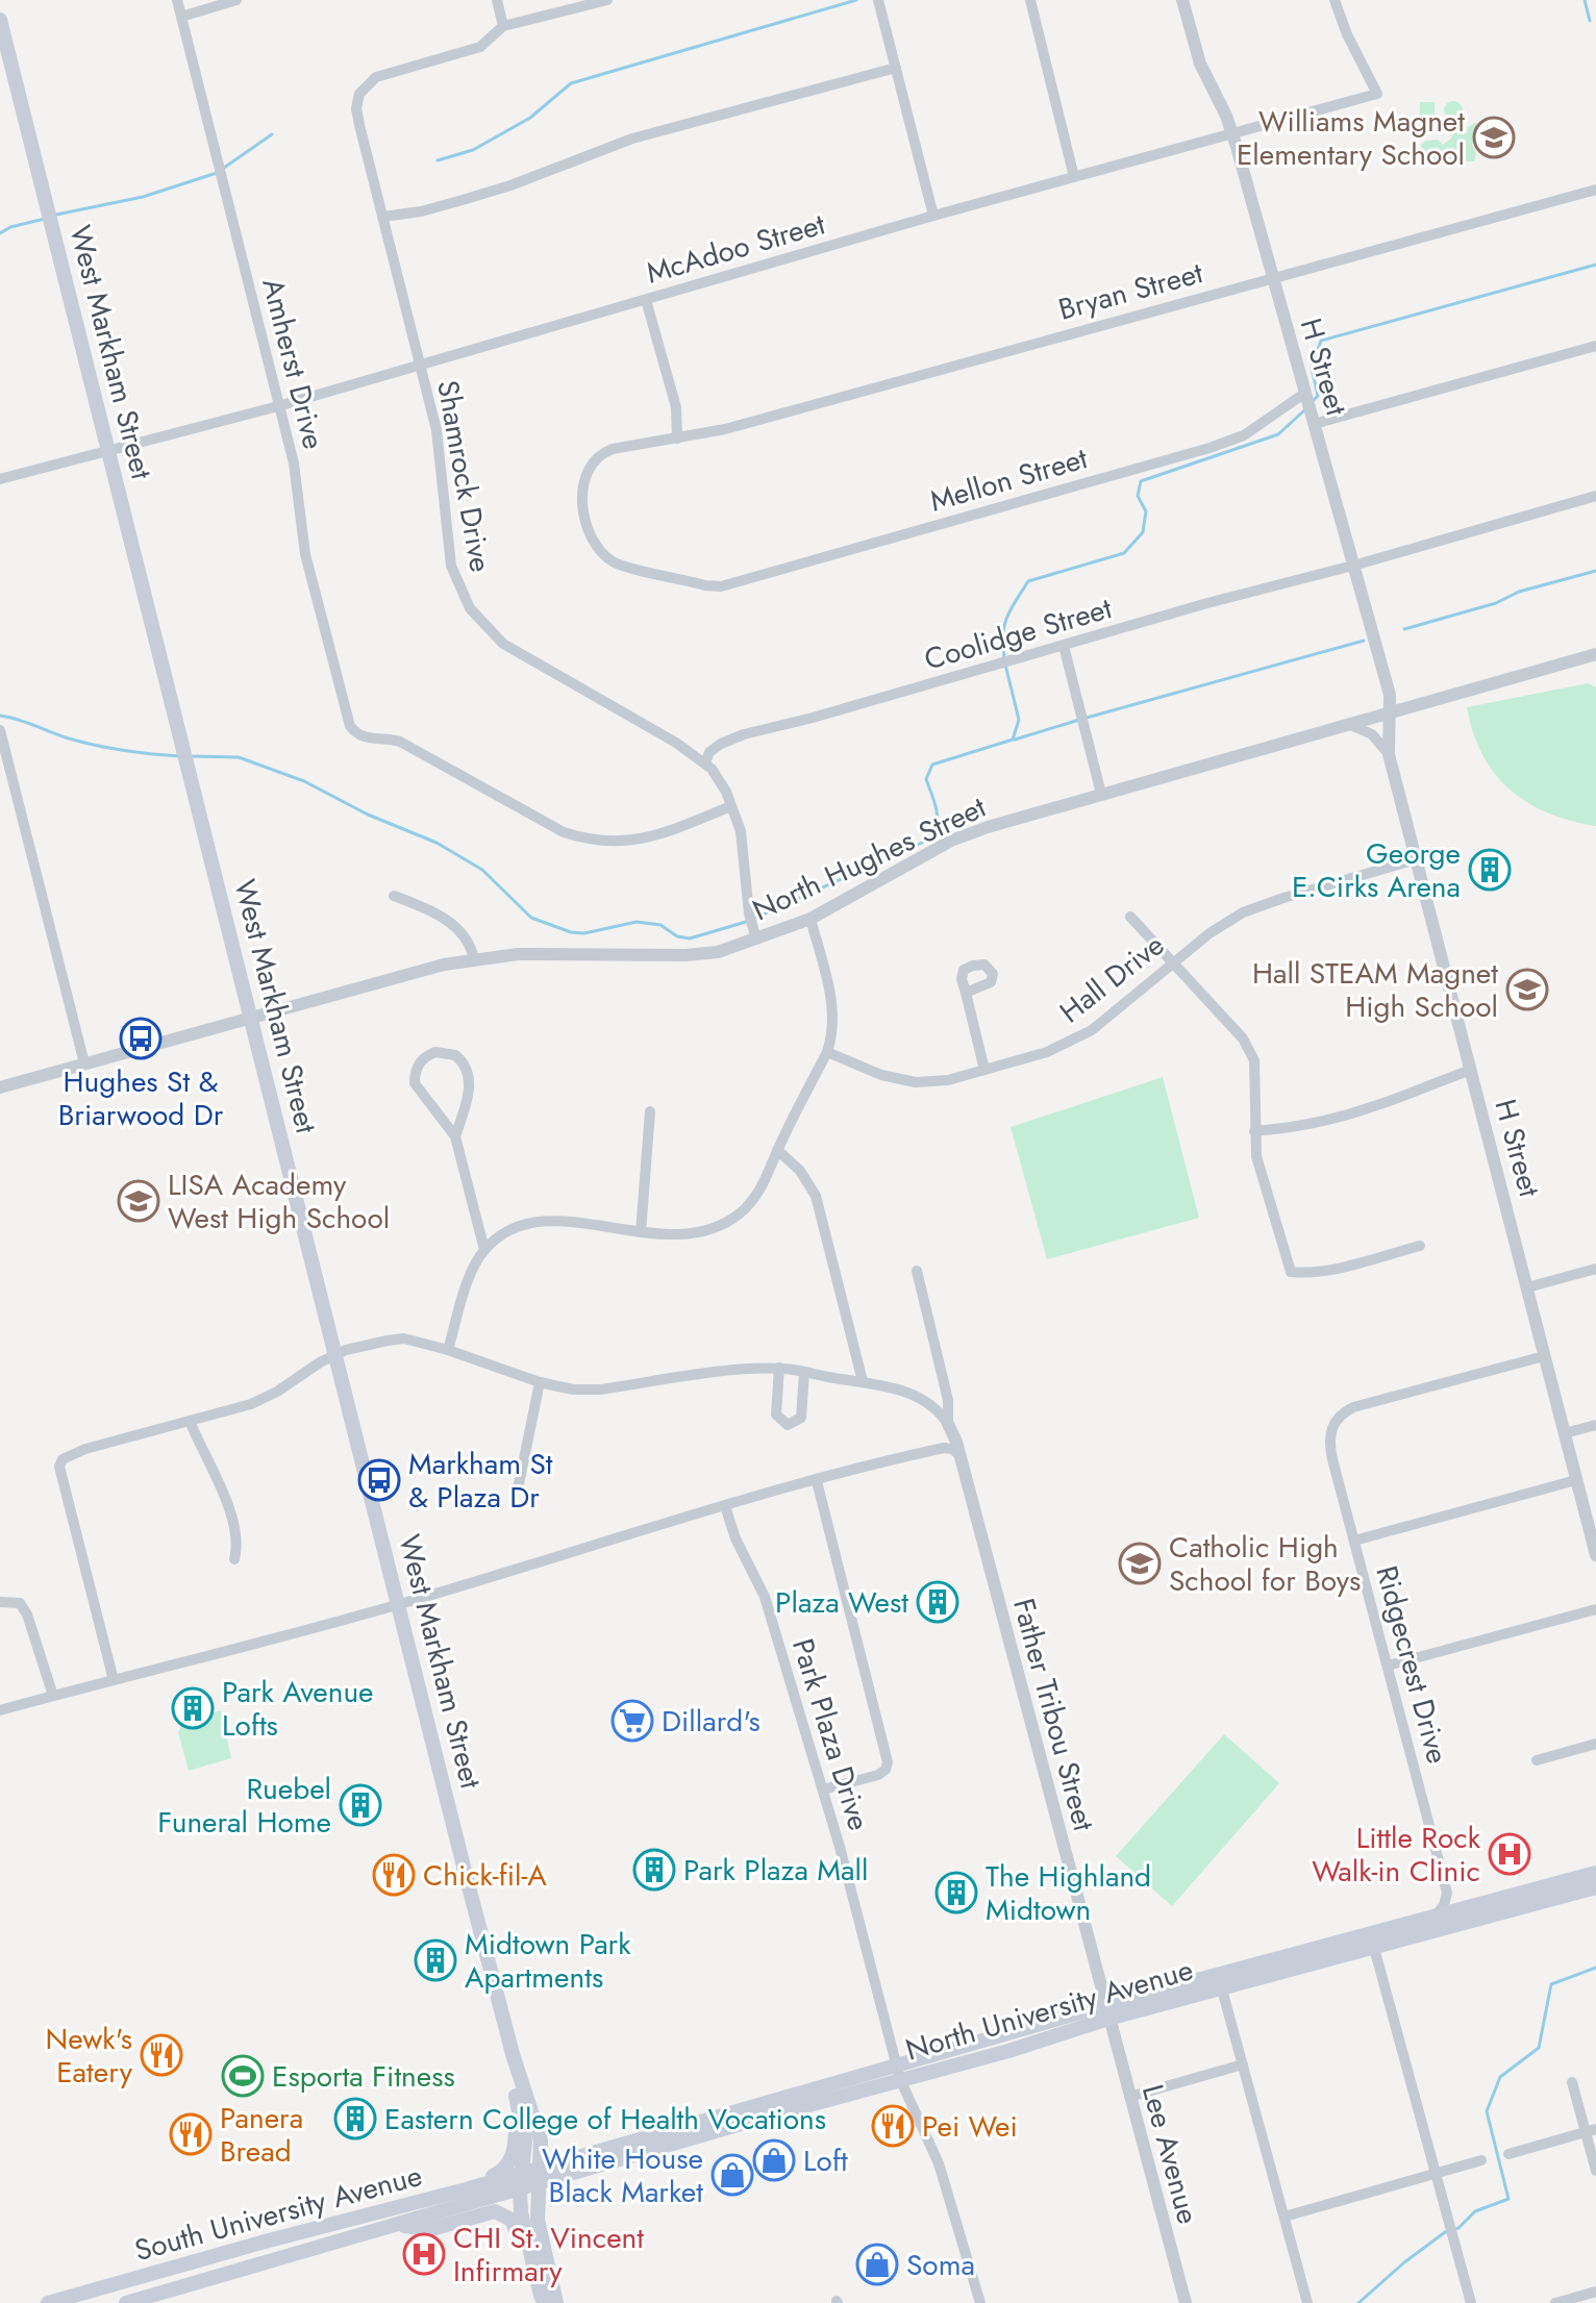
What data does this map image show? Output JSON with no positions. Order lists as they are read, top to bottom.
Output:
{
  "streets": {
    "main road": ["West Markham Street", "North University Avenue", "South University Avenue"],
    "street": [
      "McAdoo Street",
      "Bryan Street",
      "Amherst Drive",
      "H Street",
      "Shamrock Drive",
      "Mellon Street",
      "Coolidge Street",
      "North Hughes Street",
      "Hall Drive",
      "Ridgecrest Drive",
      "Father Tribou Street",
      "Park Plaza Drive",
      "Lee Avenue"
    ]
  },
  "crossings": [
    ["McAdoo Street", "West Markham Street"],
    ["McAdoo Street", "Amherst Drive"],
    ["McAdoo Street", "H Street"],
    ["McAdoo Street", "Shamrock Drive"],
    ["Bryan Street", "H Street"],
    ["Bryan Street", "Mellon Street"],
    ["West Markham Street", "North Hughes Street"],
    ["West Markham Street", "North University Avenue"],
    ["West Markham Street", "South University Avenue"],
    ["Amherst Drive", "Shamrock Drive"],
    ["H Street", "Mellon Street"],
    ["H Street", "Coolidge Street"],
    ["H Street", "North Hughes Street"],
    ["H Street", "Hall Drive"],
    ["H Street", "Ridgecrest Drive"],
    ["Shamrock Drive", "Coolidge Street"],
    ["Shamrock Drive", "North Hughes Street"],
    ["Father Tribou Street", "North University Avenue"],
    ["Father Tribou Street", "Lee Avenue"],
    ["Park Plaza Drive", "North University Avenue"],
    ["North University Avenue", "Lee Avenue"],
    ["North University Avenue", "South University Avenue"]
  ],
  "places": {
    "school or university": [
      "Williams Magnet Elementary School",
      "Hall STEAM Magnet High School",
      "LISA Academy West High School",
      "Catholic High School for Boys"
    ],
    "building": [
      "George E.Cirks Arena",
      "Plaza West",
      "Park Avenue Lofts",
      "Ruebel Funeral Home",
      "Park Plaza Mall",
      "The Highland Midtown",
      "Midtown Park Apartments",
      "Eastern College of Health Vocations"
    ],
    "bus stop": ["Hughes St & Briarwood Dr", "Markham St & Plaza Dr"],
    "supermarket": ["Dillard's"],
    "hospital": ["Little Rock Walk-in Clinic", "CHI St. Vincent Infirmary"],
    "restaurant": [
      "Chick-fil-A",
      "Newk's Eatery",
      "Pei Wei",
      "Panera Bread"
    ],
    "sports": ["Esporta Fitness"],
    "shop": ["Loft", "White House Black Market", "Soma"]
  }
}
